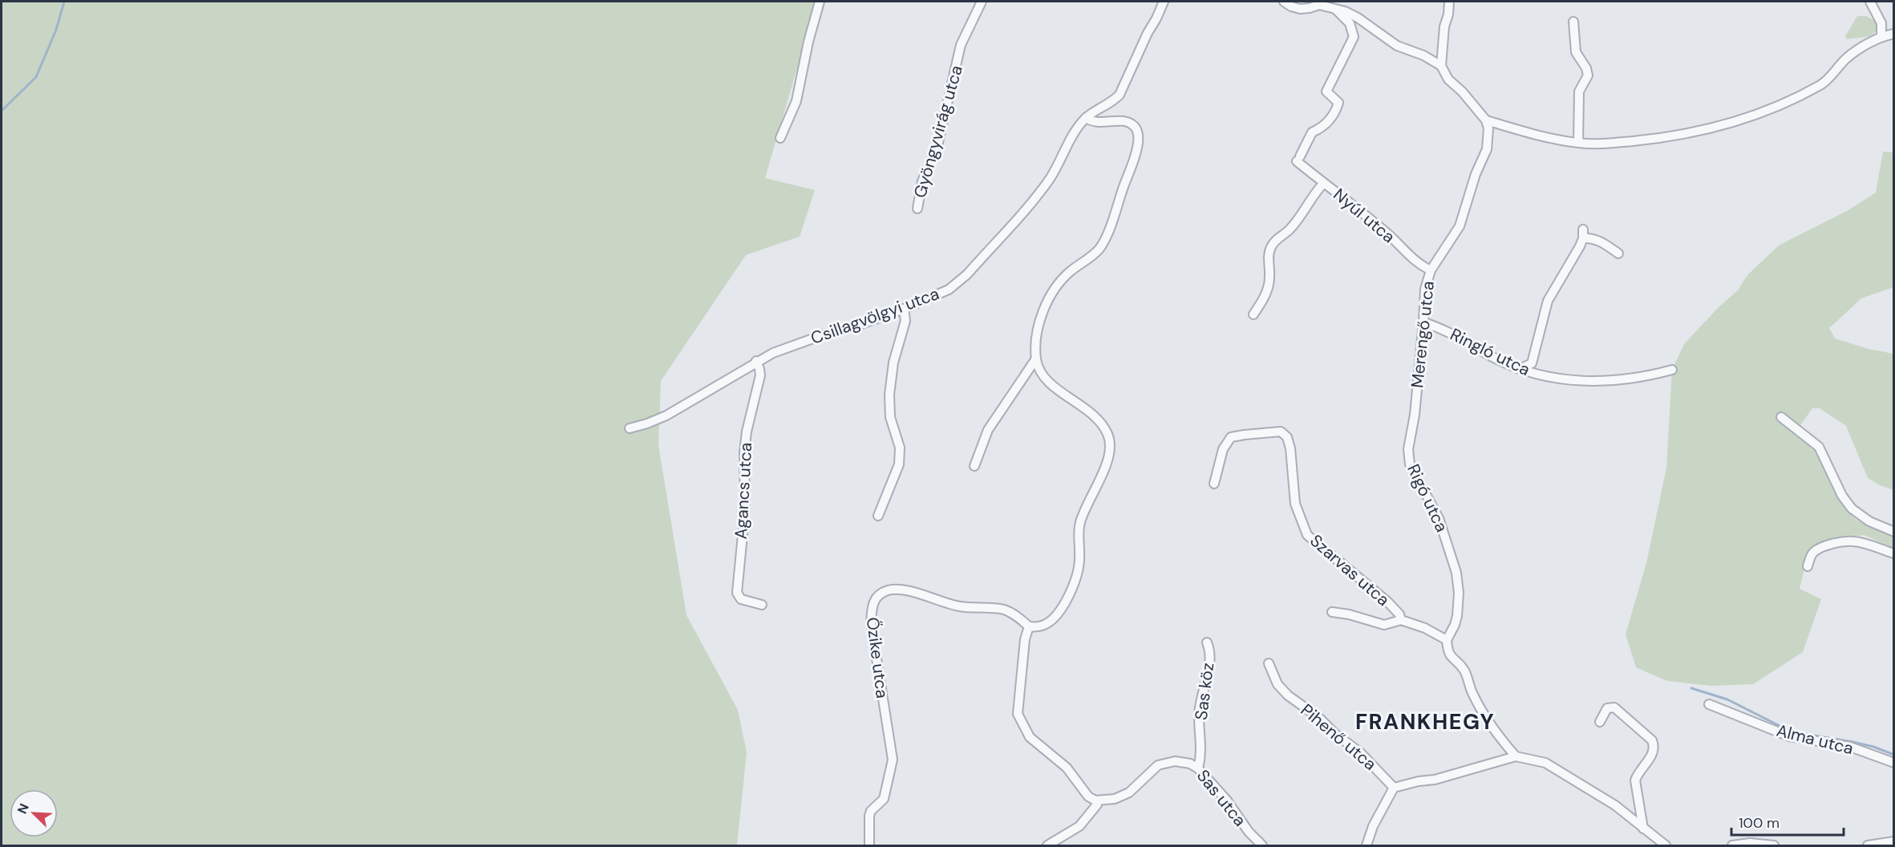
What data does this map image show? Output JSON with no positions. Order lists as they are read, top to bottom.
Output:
{
  "streets": {
    "street": [
      "Gyöngyvirág utca",
      "Nyúl utca",
      "Csillagvölgyi utca",
      "Merengő utca",
      "Ringló utca",
      "Agancs utca",
      "Rigó utca",
      "Szarvas utca",
      "Őzike utca",
      "Sas köz",
      "Pihenő utca",
      "Alma utca",
      "Sas utca"
    ]
  },
  "crossings": [
    ["Nyúl utca", "Merengő utca"],
    ["Csillagvölgyi utca", "Agancs utca"],
    ["Merengő utca", "Ringló utca"],
    ["Merengő utca", "Rigó utca"],
    ["Rigó utca", "Szarvas utca"],
    ["Sas köz", "Sas utca"]
  ],
  "districts": ["FRANKHEGY"],
  "scale_bar": "100 m",
  "north": "top left"
}
